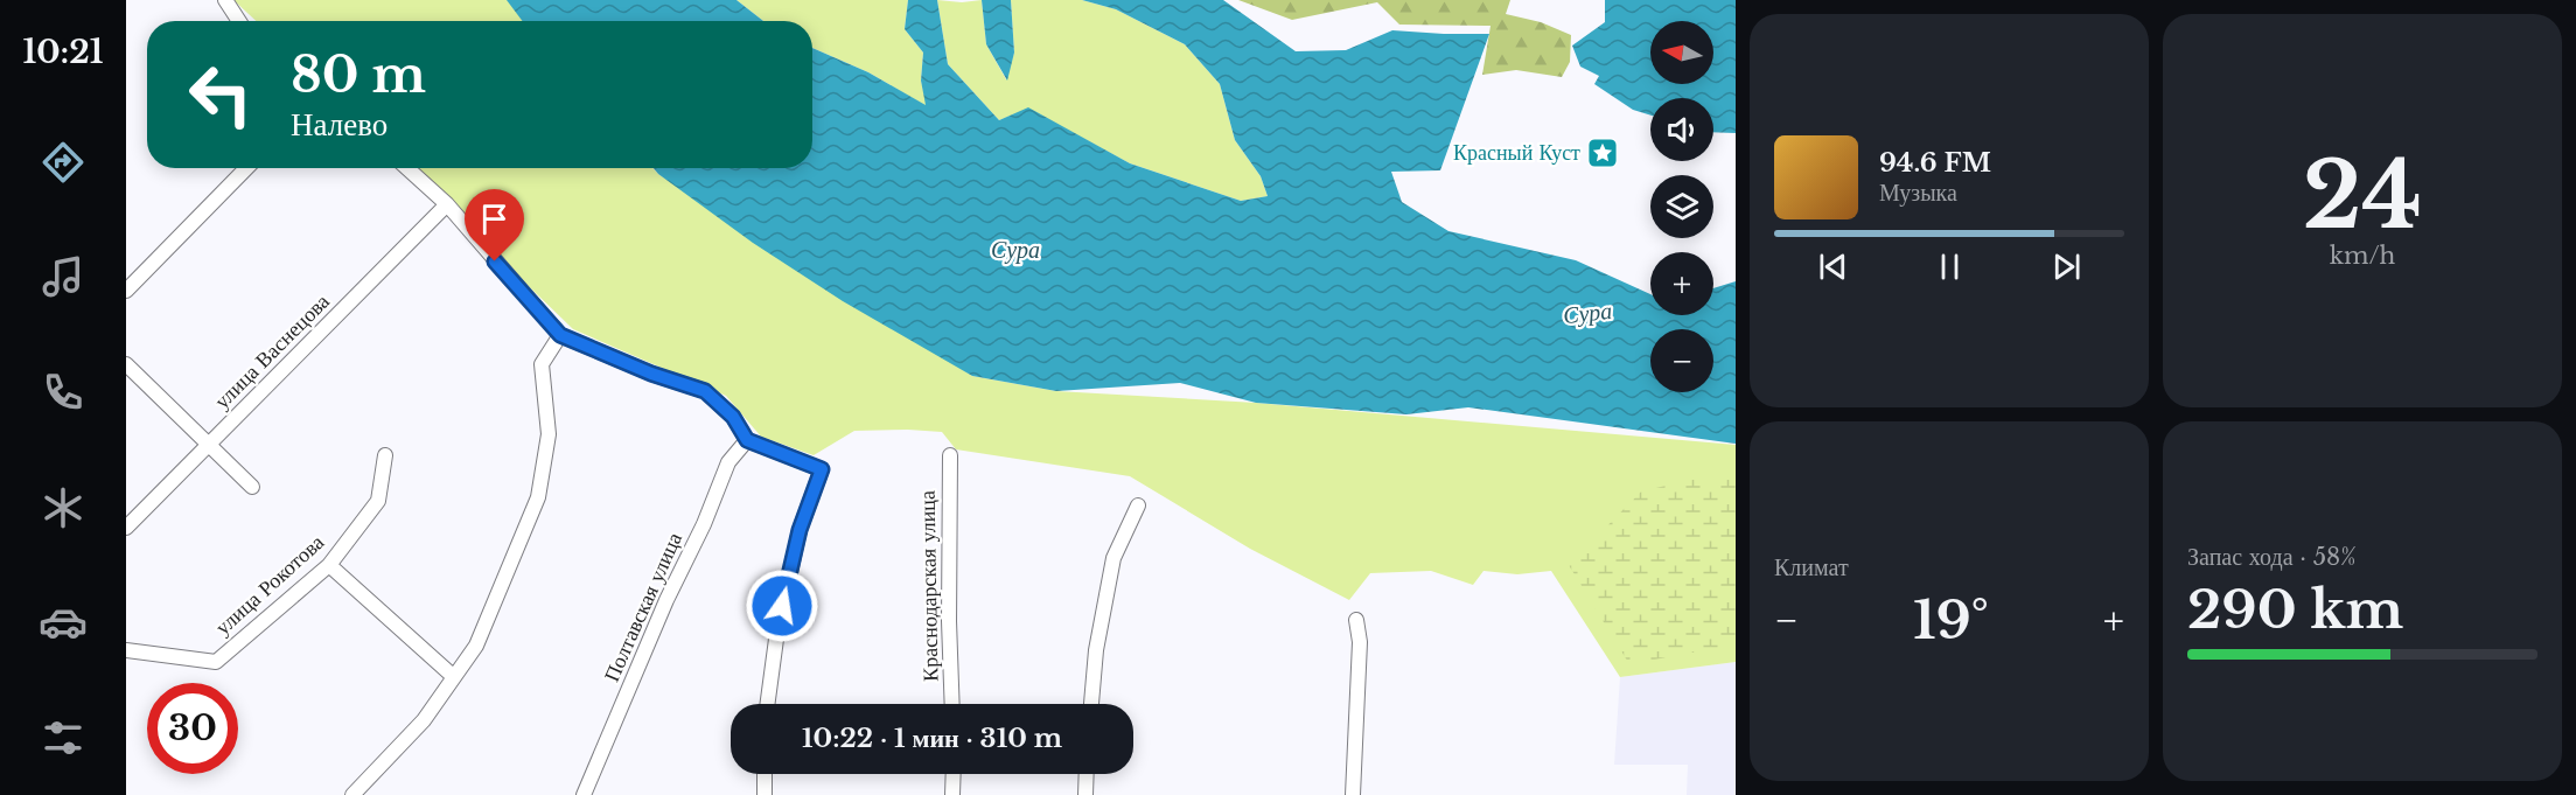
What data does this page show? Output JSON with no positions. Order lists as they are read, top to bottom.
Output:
{
  "streets": {
    "street": [
      "улица Васнецова",
      "улица Рокотова",
      "Краснодарская улица",
      "Полтавская улица"
    ]
  },
  "water": ["Сура"],
  "places": {
    "place": ["Красный Куст"]
  },
  "north": "left",
  "page": {
    "tabs": "10:21",
    "tile": [
      ["24", "km/h"],
      "Климат",
      ["Запас хода · 58%", "290 km"]
    ],
    "map_buttons": ["+", "−"],
    "turn": ["80 m", "Налево"],
    "song": ["94.6 FM", "Музыка"],
    "heat": ["−", "19°", "+"],
    "limit": "30",
    "trip": "10:22 · 1 мин · 310 m"
  }
}
